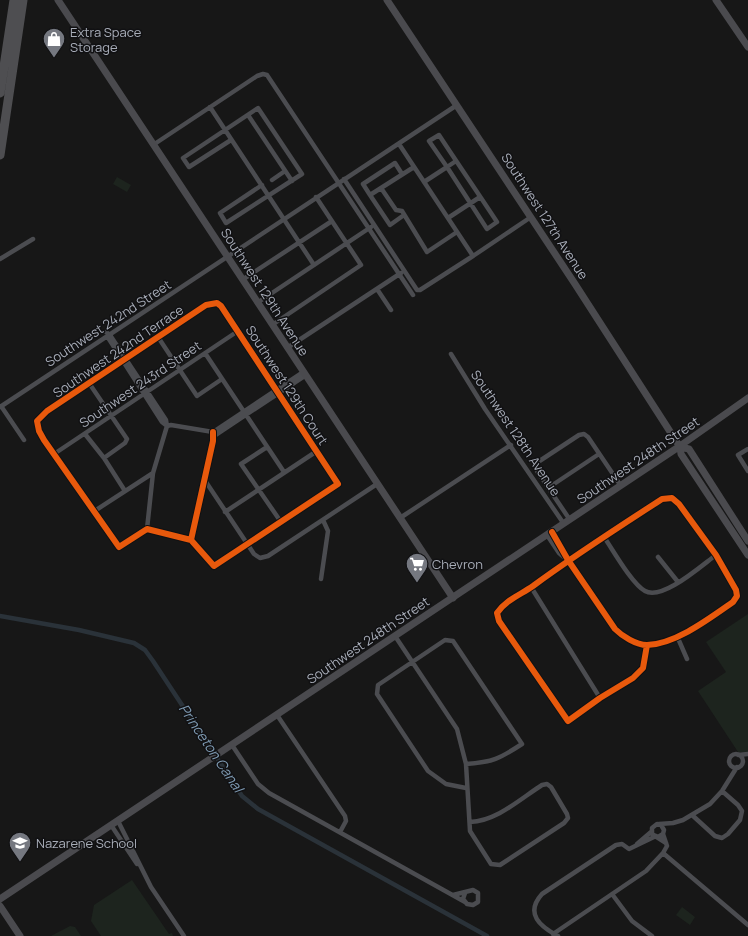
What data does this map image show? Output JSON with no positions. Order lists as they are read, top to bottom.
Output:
{
  "streets": {
    "street": [
      "Southwest 127th Avenue",
      "Southwest 129th Avenue",
      "Southwest 242nd Street",
      "Southwest 242nd Terrace",
      "Southwest 243rd Street",
      "Southwest 129th Court",
      "Southwest 128th Avenue",
      "Southwest 248th Street"
    ]
  },
  "crossings": [
    ["Southwest 127th Avenue", "Southwest 242nd Street"],
    ["Southwest 127th Avenue", "Southwest 248th Street"],
    ["Southwest 129th Avenue", "Southwest 242nd Street"],
    ["Southwest 129th Avenue", "Southwest 248th Street"],
    ["Southwest 242nd Terrace", "Southwest 243rd Street"],
    ["Southwest 242nd Terrace", "Southwest 129th Court"],
    ["Southwest 243rd Street", "Southwest 129th Court"],
    ["Southwest 128th Avenue", "Southwest 248th Street"]
  ],
  "water": ["Princeton Canal"],
  "places": {
    "shop": ["Extra Space Storage"],
    "supermarket": ["Chevron"],
    "school or university": ["Nazarene School"]
  }
}
